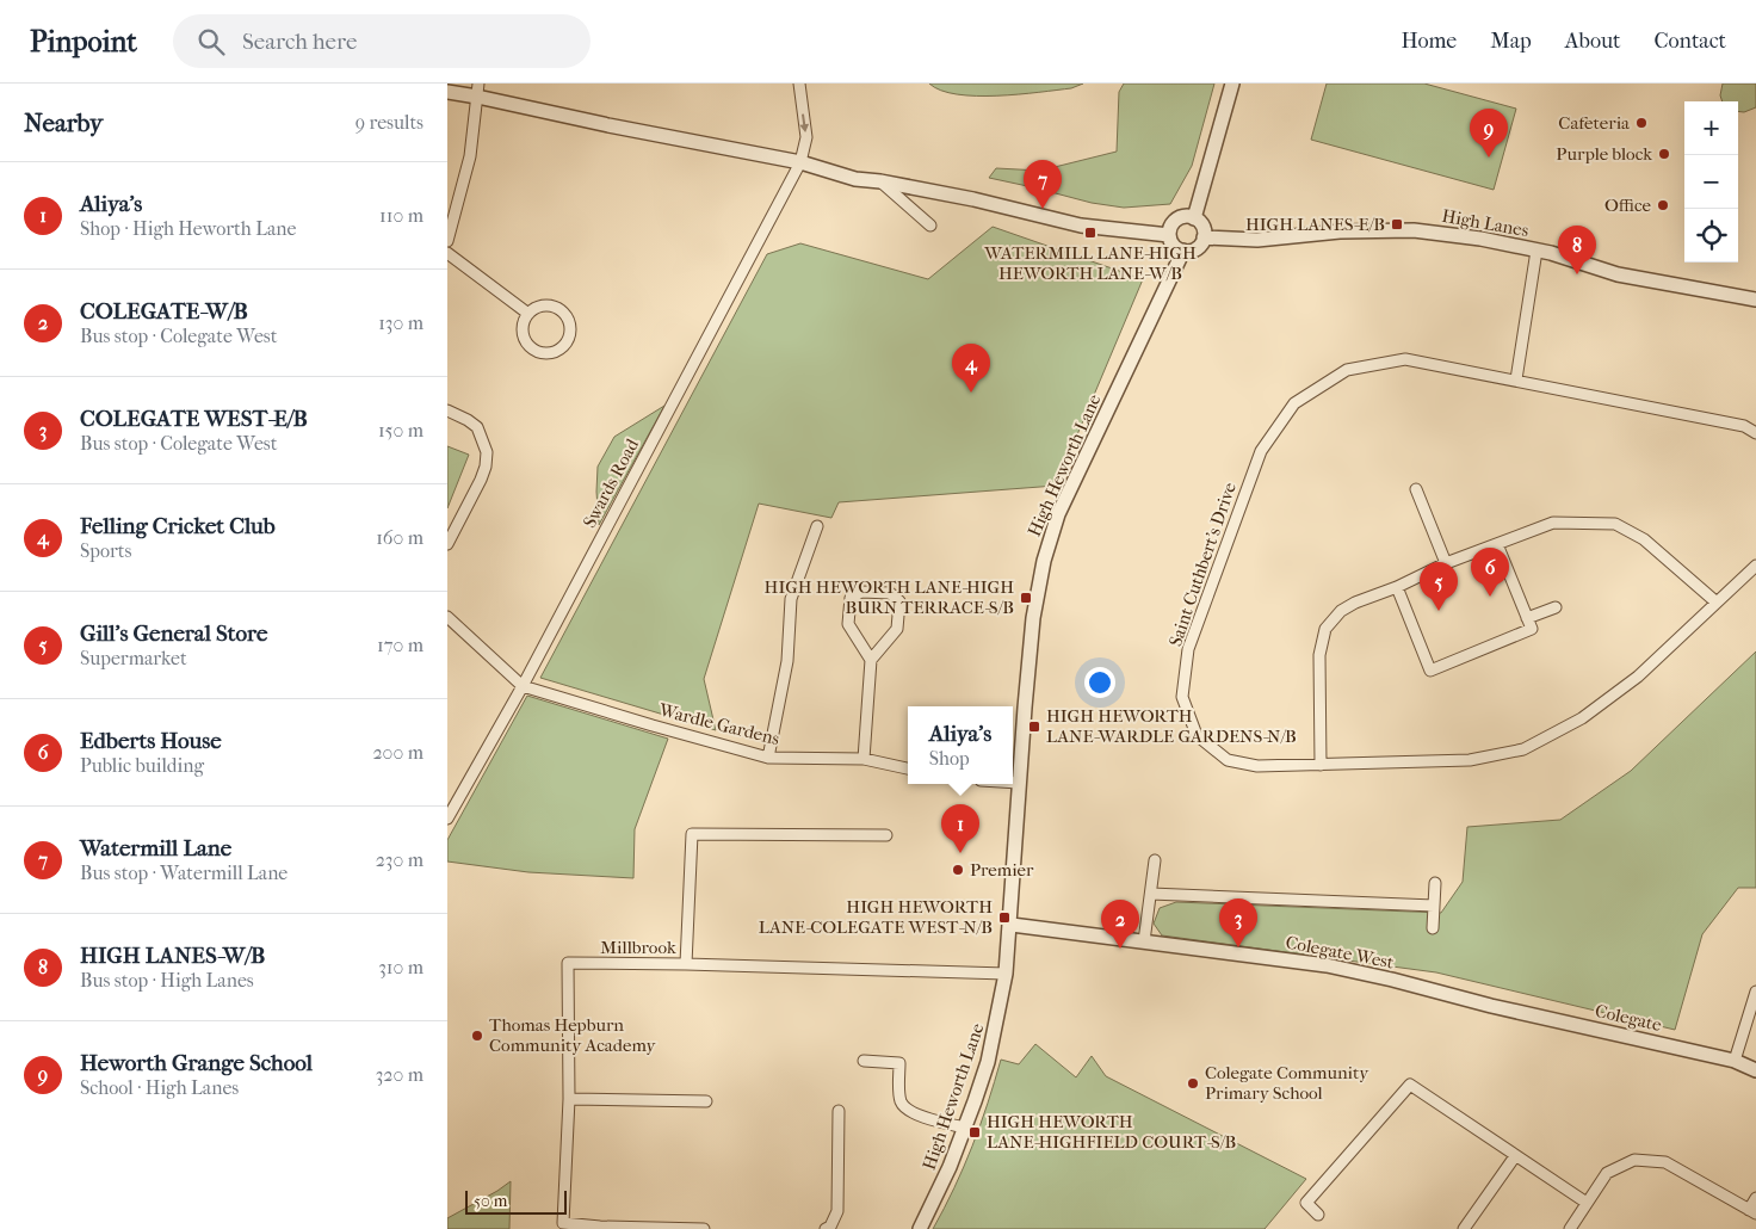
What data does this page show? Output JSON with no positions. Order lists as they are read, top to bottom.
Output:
{
  "streets": {
    "street": [
      "High Lanes",
      "High Heworth Lane",
      "Swards Road",
      "Saint Cuthbert's Drive",
      "Wardle Gardens",
      "Millbrook",
      "Colegate West",
      "Colegate"
    ]
  },
  "crossings": [
    ["High Lanes", "High Heworth Lane"],
    ["High Heworth Lane", "Millbrook"],
    ["High Heworth Lane", "Colegate West"],
    ["Swards Road", "Wardle Gardens"],
    ["Colegate West", "Colegate"]
  ],
  "places": {
    "other": [
      "Cafeteria",
      "Purple block",
      "Office",
      "Premier",
      "Thomas Hepburn Community Academy",
      "Colegate Community Primary School"
    ],
    "transit": [
      "HIGH LANES-E/B",
      "WATERMILL LANE-HIGH HEWORTH LANE-W/B",
      "HIGH HEWORTH LANE-HIGH BURN TERRACE-S/B",
      "HIGH HEWORTH LANE-WARDLE GARDENS-N/B",
      "HIGH HEWORTH LANE-COLEGATE WEST-N/B",
      "HIGH HEWORTH LANE-HIGHFIELD COURT-S/B"
    ]
  },
  "scale_bar": "50 m",
  "page": {
    "header": "Pinpoint",
    "search": "Search here",
    "nav": [
      "Home",
      "Map",
      "About",
      "Contact"
    ],
    "heading": ["Nearby", "9 results"],
    "map_buttons": ["+", "−"],
    "pins": [
      "9",
      "7",
      "8",
      "4",
      "6",
      "5",
      "1",
      "3",
      "2"
    ],
    "list": [
      {
        "mark": "1",
        "name": "Aliya's",
        "note": "Shop · High Heworth Lane",
        "value": "110 m"
      },
      {
        "mark": "2",
        "name": "COLEGATE-W/B",
        "note": "Bus stop · Colegate West",
        "value": "130 m"
      },
      {
        "mark": "3",
        "name": "COLEGATE WEST-E/B",
        "note": "Bus stop · Colegate West",
        "value": "150 m"
      },
      {
        "mark": "4",
        "name": "Felling Cricket Club",
        "note": "Sports",
        "value": "160 m"
      },
      {
        "mark": "5",
        "name": "Gill's General Store",
        "note": "Supermarket",
        "value": "170 m"
      },
      {
        "mark": "6",
        "name": "Edberts House",
        "note": "Public building",
        "value": "200 m"
      },
      {
        "mark": "7",
        "name": "Watermill Lane",
        "note": "Bus stop · Watermill Lane",
        "value": "230 m"
      },
      {
        "mark": "8",
        "name": "HIGH LANES-W/B",
        "note": "Bus stop · High Lanes",
        "value": "310 m"
      },
      {
        "mark": "9",
        "name": "Heworth Grange School",
        "note": "School · High Lanes",
        "value": "320 m"
      }
    ],
    "popup": ["Aliya's", "Shop"],
    "scale": "50 m"
  }
}
